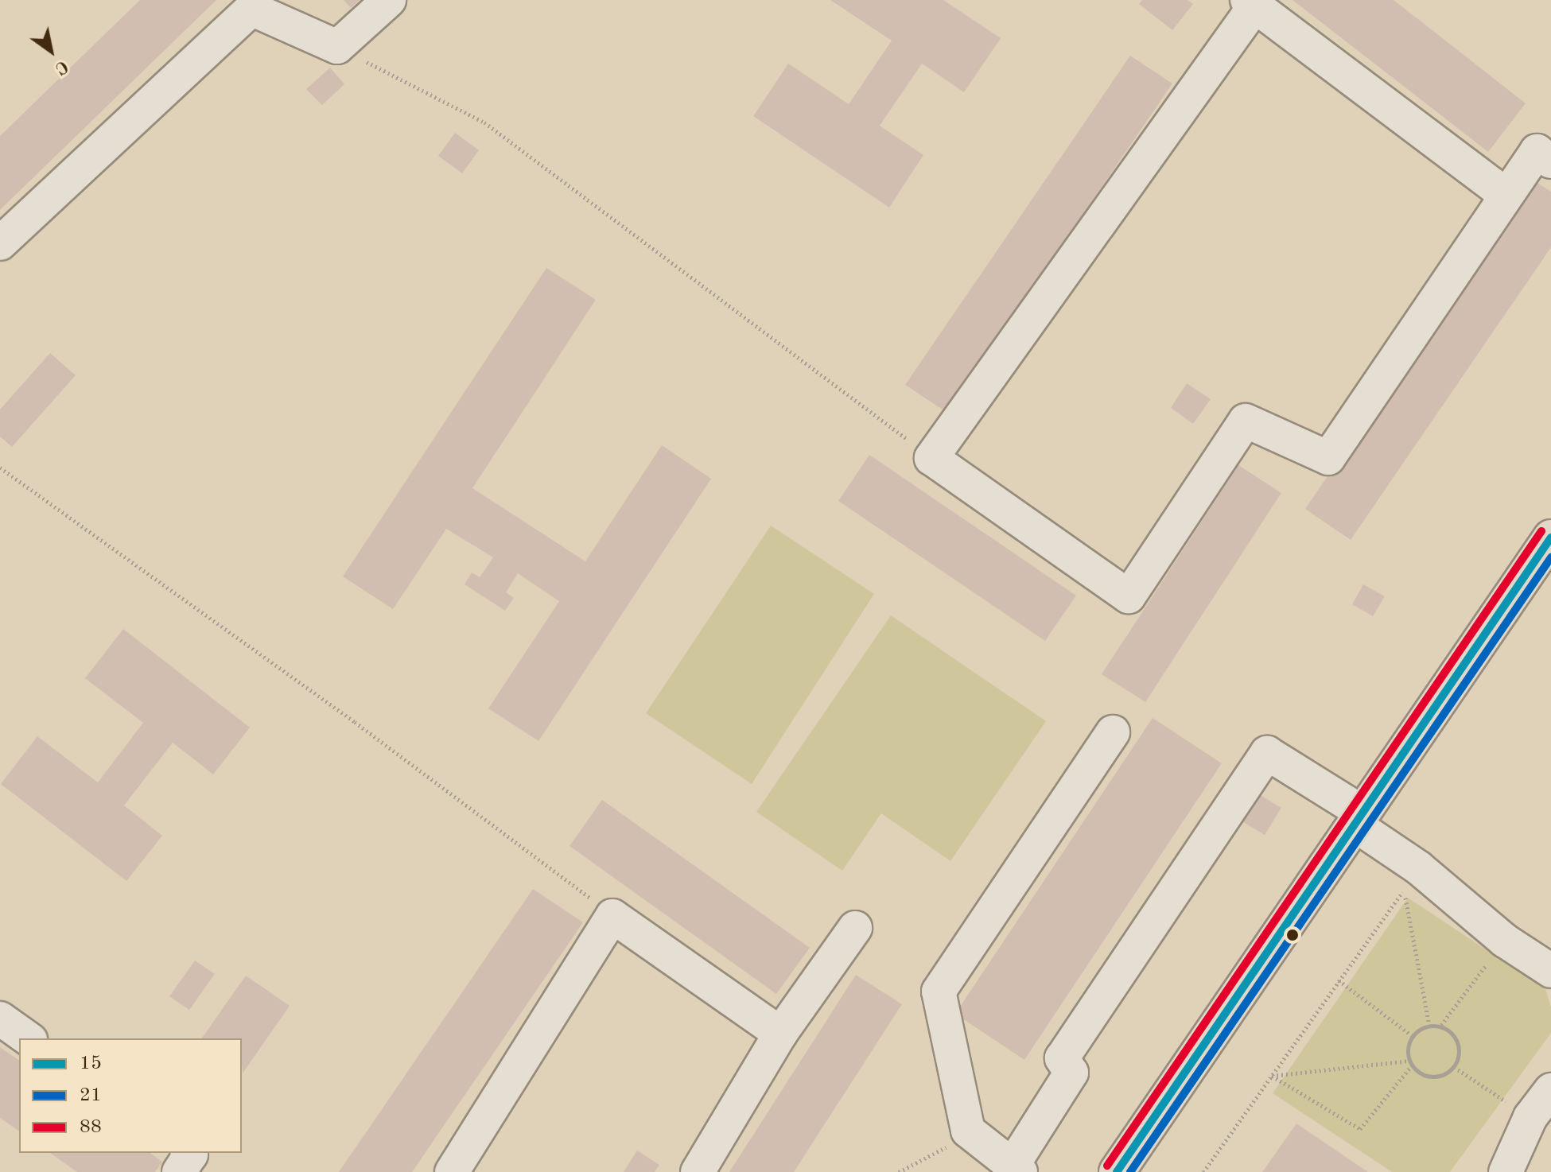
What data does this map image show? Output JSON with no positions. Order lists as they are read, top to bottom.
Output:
{
  "lines": ["transit line 88", "transit line 15", "transit line 21"],
  "legend": ["15", "21", "88"],
  "north": "bottom right"
}
